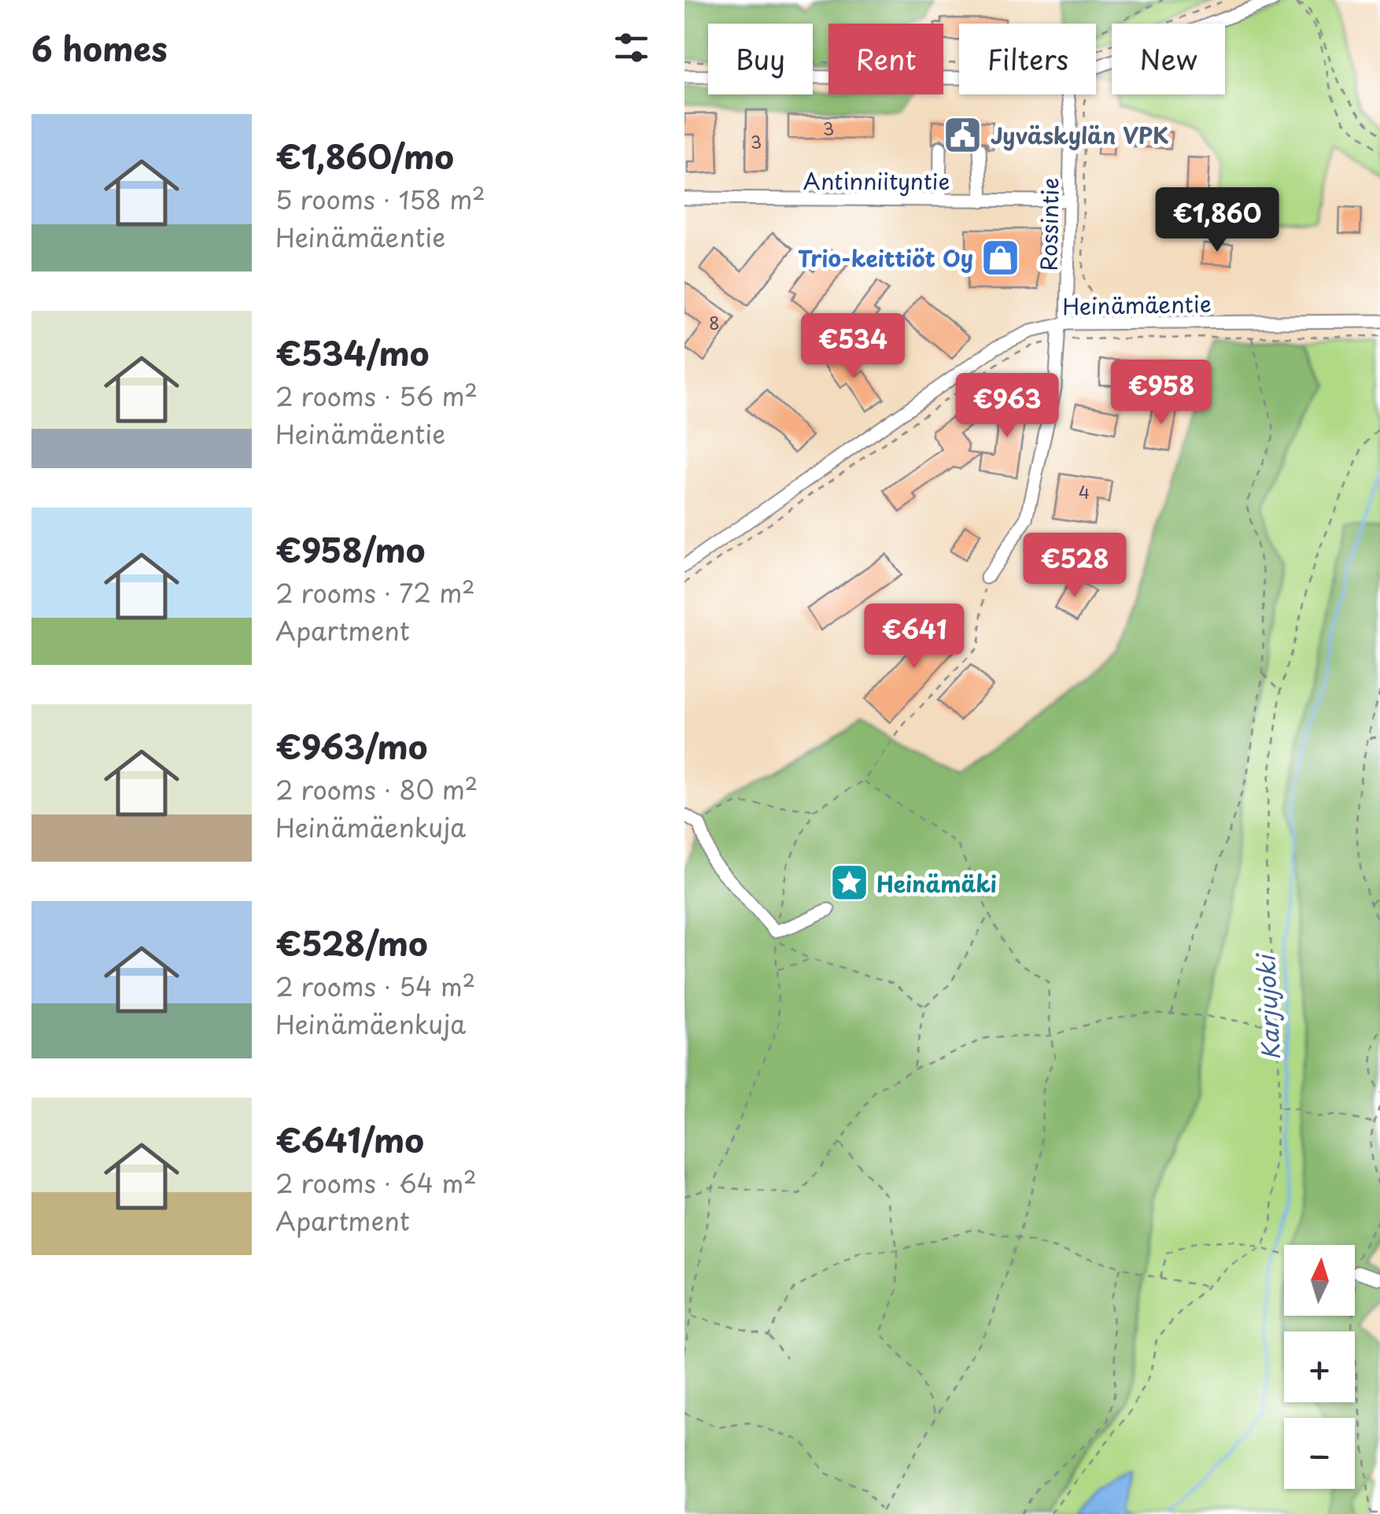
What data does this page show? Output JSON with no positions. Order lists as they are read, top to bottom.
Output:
{
  "streets": {
    "street": ["Antinniityntie", "Rossintie", "Heinämäentie"]
  },
  "crossings": [
    ["Antinniityntie", "Rossintie"],
    ["Rossintie", "Heinämäentie"]
  ],
  "water": ["Karjujoki"],
  "places": {
    "public building": ["Jyväskylän VPK"],
    "shop": ["Trio-keittiöt Oy"],
    "place": ["Heinämäki"]
  },
  "house_numbers": [
    "3",
    "3",
    "8",
    "4"
  ],
  "north": "top",
  "page": {
    "heading": "6 homes",
    "chip": [
      "Buy",
      "Rent",
      "Filters",
      "New"
    ],
    "list": [
      {
        "name": "€1,860/mo",
        "note": "5 rooms · 158 m² · Heinämäentie"
      },
      {
        "name": "€534/mo",
        "note": "2 rooms · 56 m² · Heinämäentie"
      },
      {
        "name": "€958/mo",
        "note": "2 rooms · 72 m² · Apartment"
      },
      {
        "name": "€963/mo",
        "note": "2 rooms · 80 m² · Heinämäenkuja"
      },
      {
        "name": "€528/mo",
        "note": "2 rooms · 54 m² · Heinämäenkuja"
      },
      {
        "name": "€641/mo",
        "note": "2 rooms · 64 m² · Apartment"
      }
    ],
    "price": [
      "€1,860",
      "€534",
      "€958",
      "€963",
      "€528",
      "€641"
    ],
    "map_buttons": ["+", "−"]
  }
}
